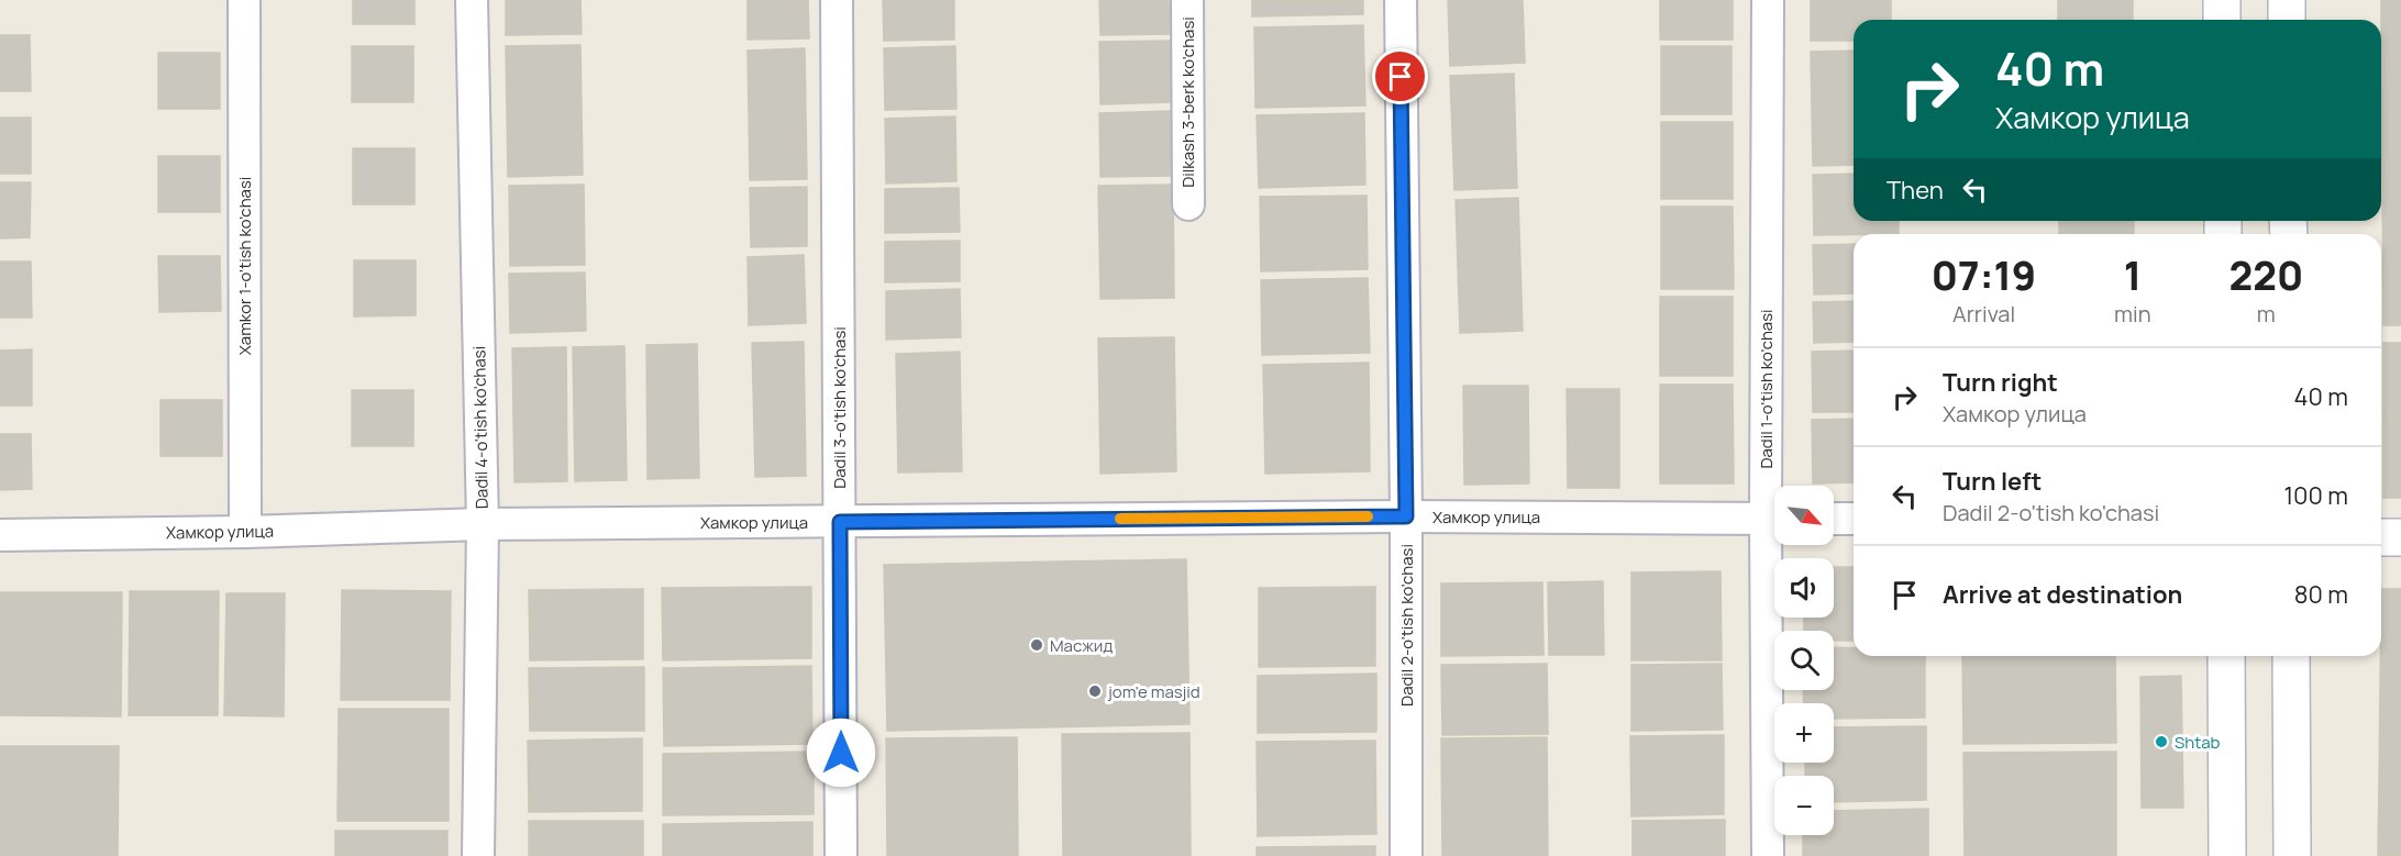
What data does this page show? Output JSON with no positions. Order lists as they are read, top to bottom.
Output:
{
  "streets": {
    "street": [
      "Dilkash 3-berk ko'chasi",
      "Xamkor 1-o'tish ko'chasi",
      "Dadil 1-o'tish ko'chasi",
      "Dadil 3-o'tish ko'chasi",
      "Dadil 4-o'tish ko'chasi",
      "Хамкор улица",
      "Dadil 2-o'tish ko'chasi"
    ]
  },
  "crossings": [
    ["Xamkor 1-o'tish ko'chasi", "Хамкор улица"],
    ["Dadil 3-o'tish ko'chasi", "Хамкор улица"],
    ["Dadil 4-o'tish ko'chasi", "Хамкор улица"],
    ["Хамкор улица", "Dadil 2-o'tish ko'chasi"]
  ],
  "places": ["Масжид", "jom'e masjid", "Shtab"],
  "north": "bottom right",
  "page": {
    "turn": ["40 m", "Хамкор улица"],
    "then": "Then",
    "eta": [
      "07:19",
      "Arrival",
      "1",
      "min",
      "220",
      "m"
    ],
    "list": [
      {
        "name": "Turn right",
        "note": "Хамкор улица",
        "value": "40 m"
      },
      {
        "name": "Turn left",
        "note": "Dadil 2-o'tish ko'chasi",
        "value": "100 m"
      },
      {
        "name": "Arrive at destination",
        "value": "80 m"
      }
    ],
    "map_buttons": ["+", "−"]
  }
}
